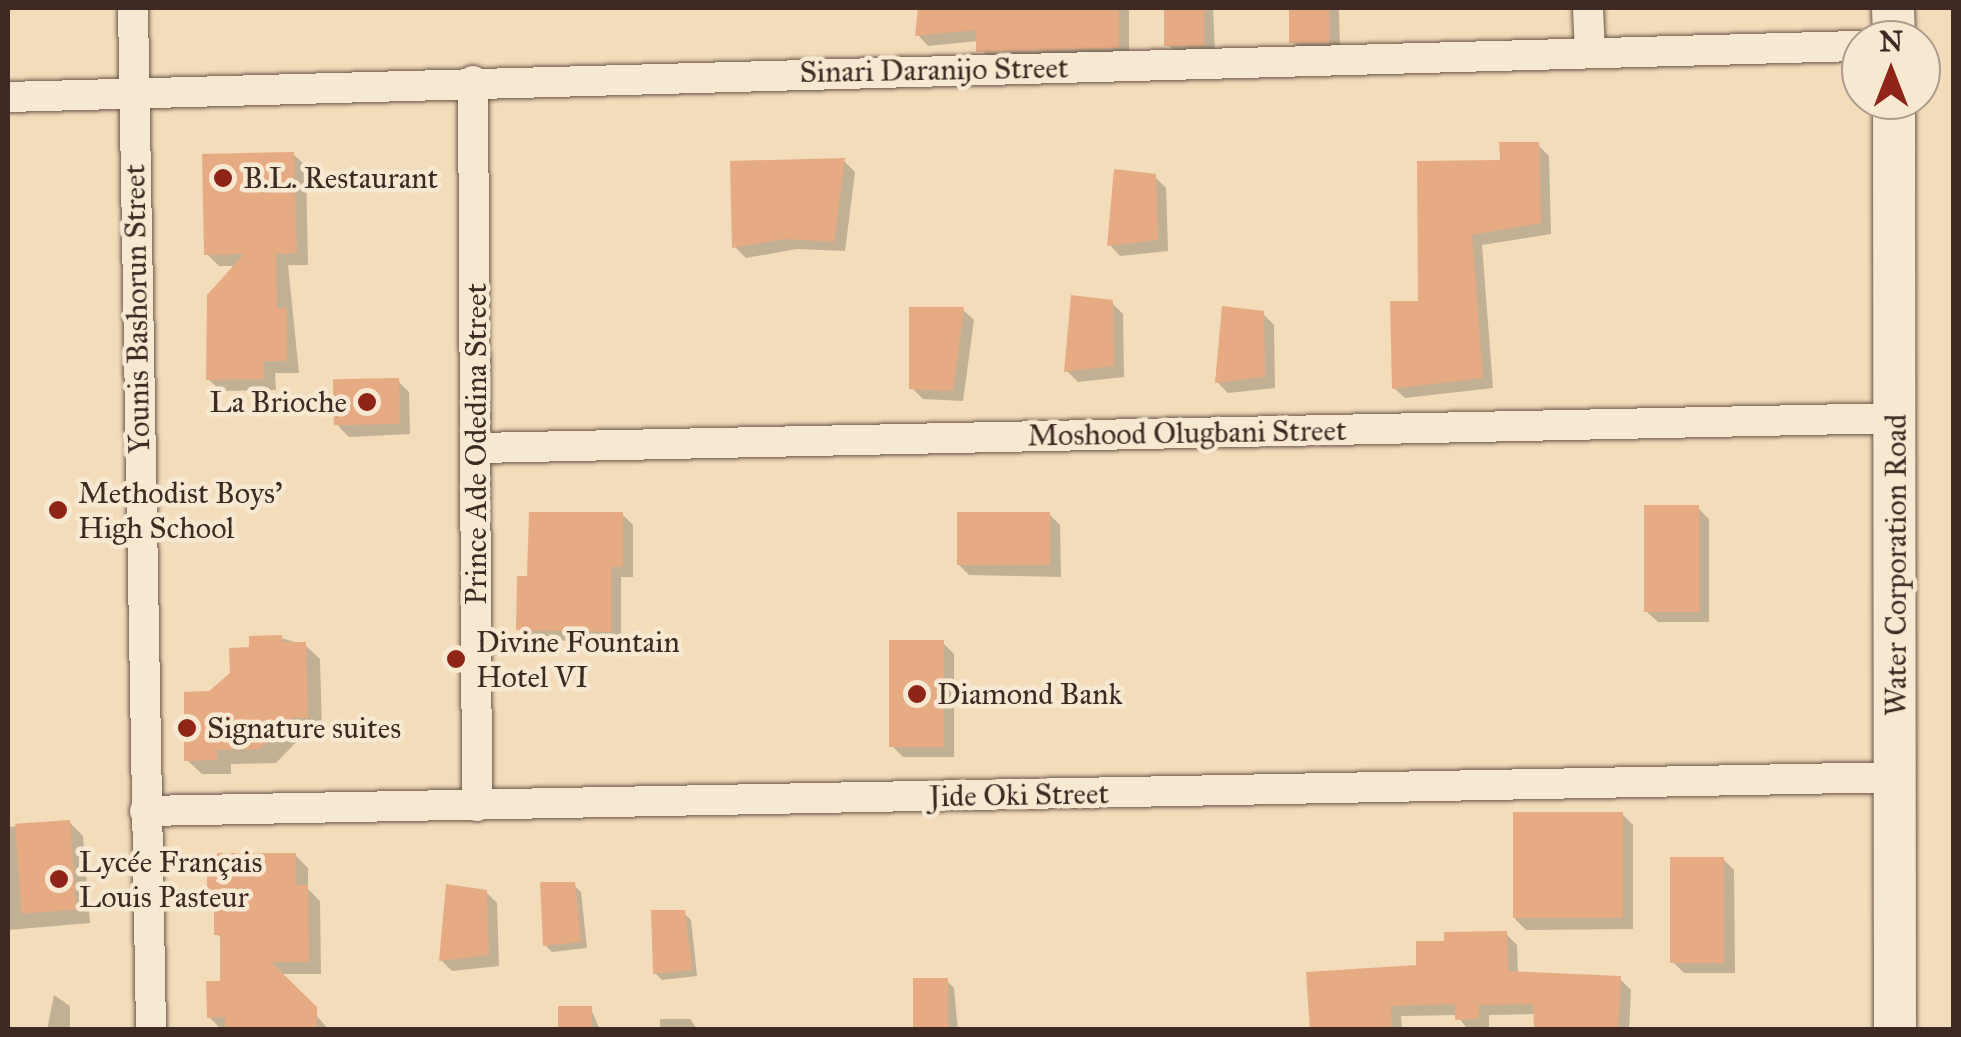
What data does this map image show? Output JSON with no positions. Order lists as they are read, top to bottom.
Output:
{
  "streets": {
    "street": [
      "Sinari Daranijo Street",
      "Younis Bashorun Street",
      "Moshood Olugbani Street",
      "Prince Ade Odedina Street",
      "Water Corporation Road",
      "Jide Oki Street"
    ]
  },
  "crossings": [
    ["Sinari Daranijo Street", "Younis Bashorun Street"],
    ["Sinari Daranijo Street", "Prince Ade Odedina Street"],
    ["Younis Bashorun Street", "Jide Oki Street"],
    ["Moshood Olugbani Street", "Prince Ade Odedina Street"],
    ["Moshood Olugbani Street", "Water Corporation Road"],
    ["Prince Ade Odedina Street", "Jide Oki Street"],
    ["Water Corporation Road", "Jide Oki Street"]
  ],
  "places": [
    "B.L. Restaurant",
    "La Brioche",
    "Methodist Boys' High School",
    "Divine Fountain Hotel VI",
    "Diamond Bank",
    "Signature suites",
    "Lycée Français Louis Pasteur"
  ],
  "north": "top"
}
